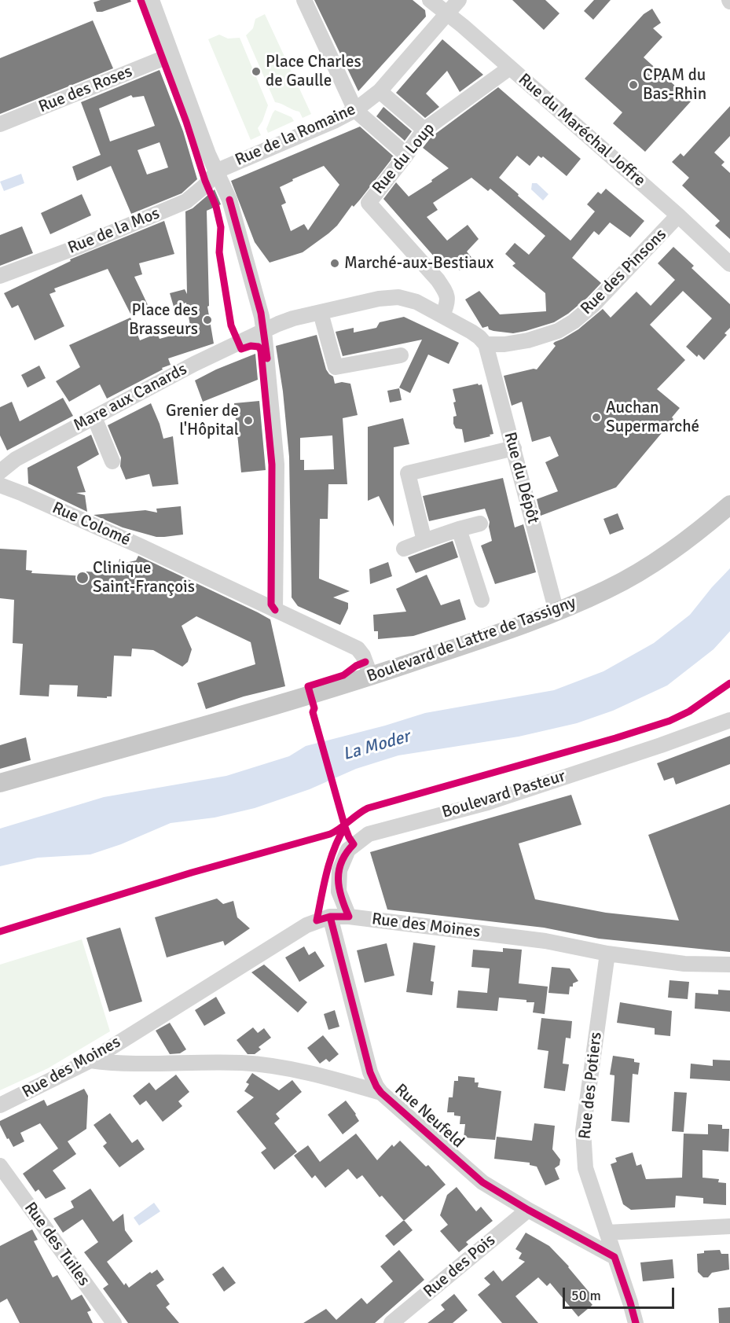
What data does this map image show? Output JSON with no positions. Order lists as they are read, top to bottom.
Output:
{
  "streets": {
    "main road": ["Boulevard de Lattre de Tassigny"],
    "street": [
      "Rue des Roses",
      "Rue du Maréchal Joffre",
      "Rue de la Romaine",
      "Rue du Loup",
      "Rue de la Mos",
      "Rue des Pinsons",
      "Mare aux Canards",
      "Rue du Dépôt",
      "Rue Colomé",
      "Boulevard Pasteur",
      "Rue des Moines",
      "Rue des Potiers",
      "Rue Neufeld",
      "Rue des Tuiles",
      "Rue des Pois"
    ]
  },
  "crossings": [
    ["Rue du Maréchal Joffre", "Rue de la Romaine"],
    ["Rue du Maréchal Joffre", "Rue du Loup"],
    ["Rue du Maréchal Joffre", "Rue des Pinsons"],
    ["Rue de la Romaine", "Rue de la Mos"],
    ["Rue du Loup", "Mare aux Canards"],
    ["Rue des Pinsons", "Mare aux Canards"],
    ["Rue des Pinsons", "Rue du Dépôt"],
    ["Mare aux Canards", "Rue du Dépôt"],
    ["Rue du Dépôt", "Boulevard de Lattre de Tassigny"],
    ["Rue Colomé", "Boulevard de Lattre de Tassigny"],
    ["Boulevard Pasteur", "Rue des Moines"],
    ["Rue des Moines", "Rue des Potiers"],
    ["Rue des Moines", "Rue Neufeld"],
    ["Rue des Potiers", "Rue Neufeld"],
    ["Rue Neufeld", "Rue des Pois"]
  ],
  "water": ["La Moder"],
  "places": [
    "Place Charles de Gaulle",
    "CPAM du Bas-Rhin",
    "Marché-aux-Bestiaux",
    "Place des Brasseurs",
    "Auchan Supermarché",
    "Grenier de l'Hôpital",
    "Clinique Saint-François"
  ],
  "scale_bar": "50 m"
}
